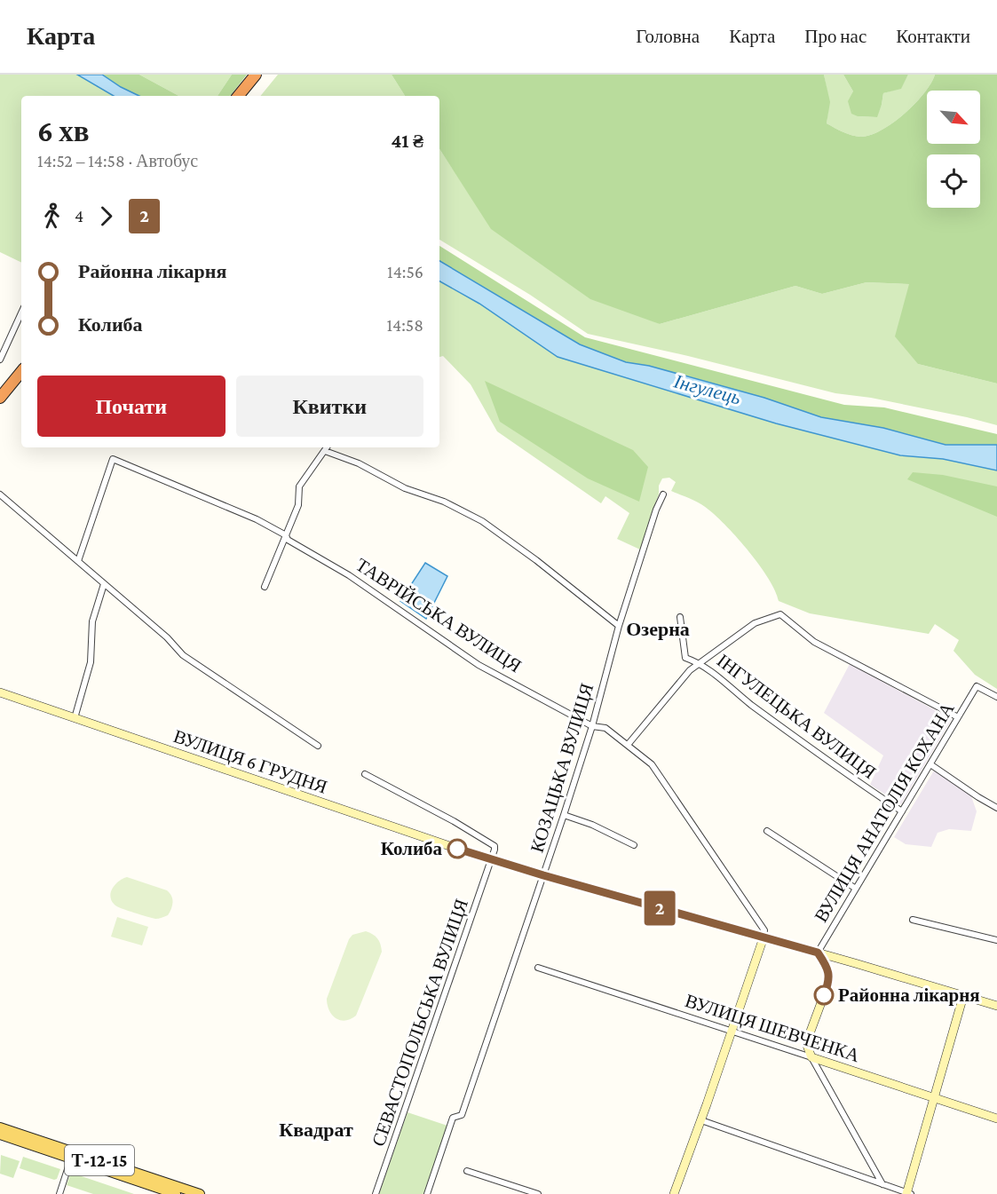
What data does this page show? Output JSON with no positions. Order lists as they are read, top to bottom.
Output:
{
  "streets": {
    "main road": ["Т-12-15"],
    "street": [
      "ТАВРІЙСЬКА ВУЛИЦЯ",
      "ІНГУЛЕЦЬКА ВУЛИЦЯ",
      "ВУЛИЦЯ 6 ГРУДНЯ",
      "КОЗАЦЬКА ВУЛИЦЯ",
      "ВУЛИЦЯ АНАТОЛІЯ КОХАНА",
      "СЕВАСТОПОЛЬСЬКА ВУЛИЦЯ",
      "ВУЛИЦЯ ШЕВЧЕНКА"
    ]
  },
  "crossings": [
    ["ТАВРІЙСЬКА ВУЛИЦЯ", "ВУЛИЦЯ 6 ГРУДНЯ"],
    ["ТАВРІЙСЬКА ВУЛИЦЯ", "КОЗАЦЬКА ВУЛИЦЯ"],
    ["ІНГУЛЕЦЬКА ВУЛИЦЯ", "ВУЛИЦЯ АНАТОЛІЯ КОХАНА"],
    ["ВУЛИЦЯ 6 ГРУДНЯ", "КОЗАЦЬКА ВУЛИЦЯ"],
    ["ВУЛИЦЯ 6 ГРУДНЯ", "ВУЛИЦЯ АНАТОЛІЯ КОХАНА"],
    ["ВУЛИЦЯ 6 ГРУДНЯ", "СЕВАСТОПОЛЬСЬКА ВУЛИЦЯ"]
  ],
  "districts": ["Озерна", "Квадрат"],
  "water": ["Інгулець"],
  "places": ["Колиба", "Районна лікарня"],
  "lines": ["bus line 2"],
  "north": "bottom right",
  "page": {
    "header": "Карта",
    "nav": [
      "Головна",
      "Карта",
      "Про нас",
      "Контакти"
    ],
    "on_map": "2",
    "heading": ["6 хв", "14:52 – 14:58 · Автобус", "41 ₴"],
    "legs": ["4", "2"],
    "list": [
      {
        "name": "Районна лікарня",
        "value": "14:56"
      },
      {
        "name": "Колиба",
        "value": "14:58"
      }
    ],
    "buttons": ["Почати", "Квитки"]
  }
}
